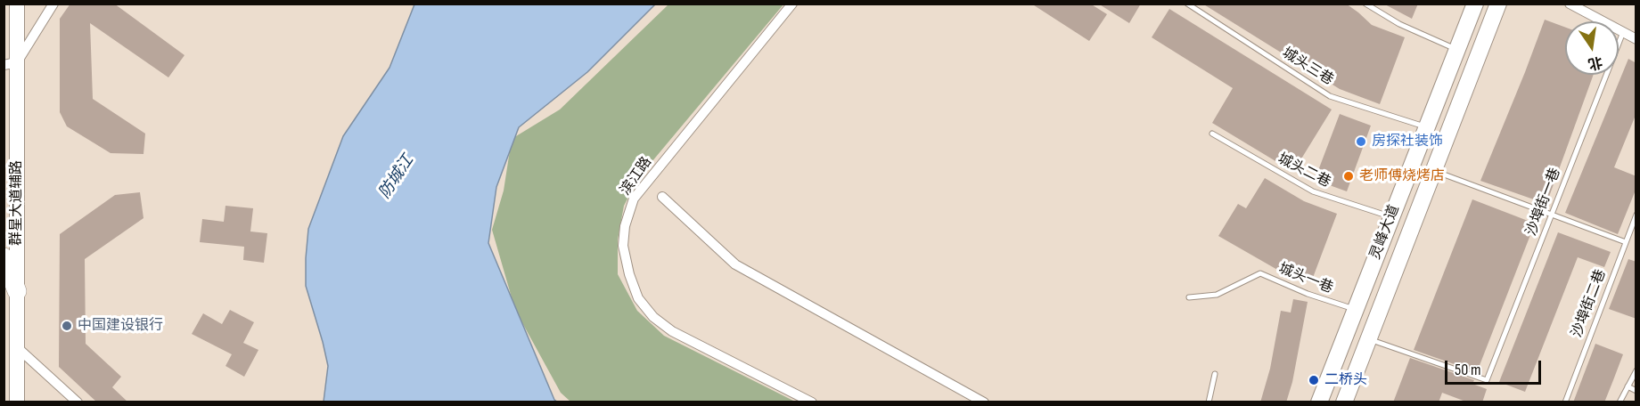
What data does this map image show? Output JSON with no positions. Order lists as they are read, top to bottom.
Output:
{
  "streets": {
    "main road": ["灵峰大道"],
    "street": ["滨江路", "群星大道辅路"],
    "lane": [
      "城头三巷",
      "城头二巷",
      "沙埠街一巷",
      "城头一巷",
      "沙埠街二巷"
    ]
  },
  "crossings": [
    ["城头三巷", "灵峰大道"],
    ["城头二巷", "灵峰大道"],
    ["沙埠街一巷", "灵峰大道"],
    ["灵峰大道", "城头一巷"]
  ],
  "water": ["防城江"],
  "places": [
    "房探社装饰",
    "老师傅烧烤店",
    "中国建设银行",
    "二桥头"
  ],
  "scale_bar": "50 m",
  "north": "bottom"
}
